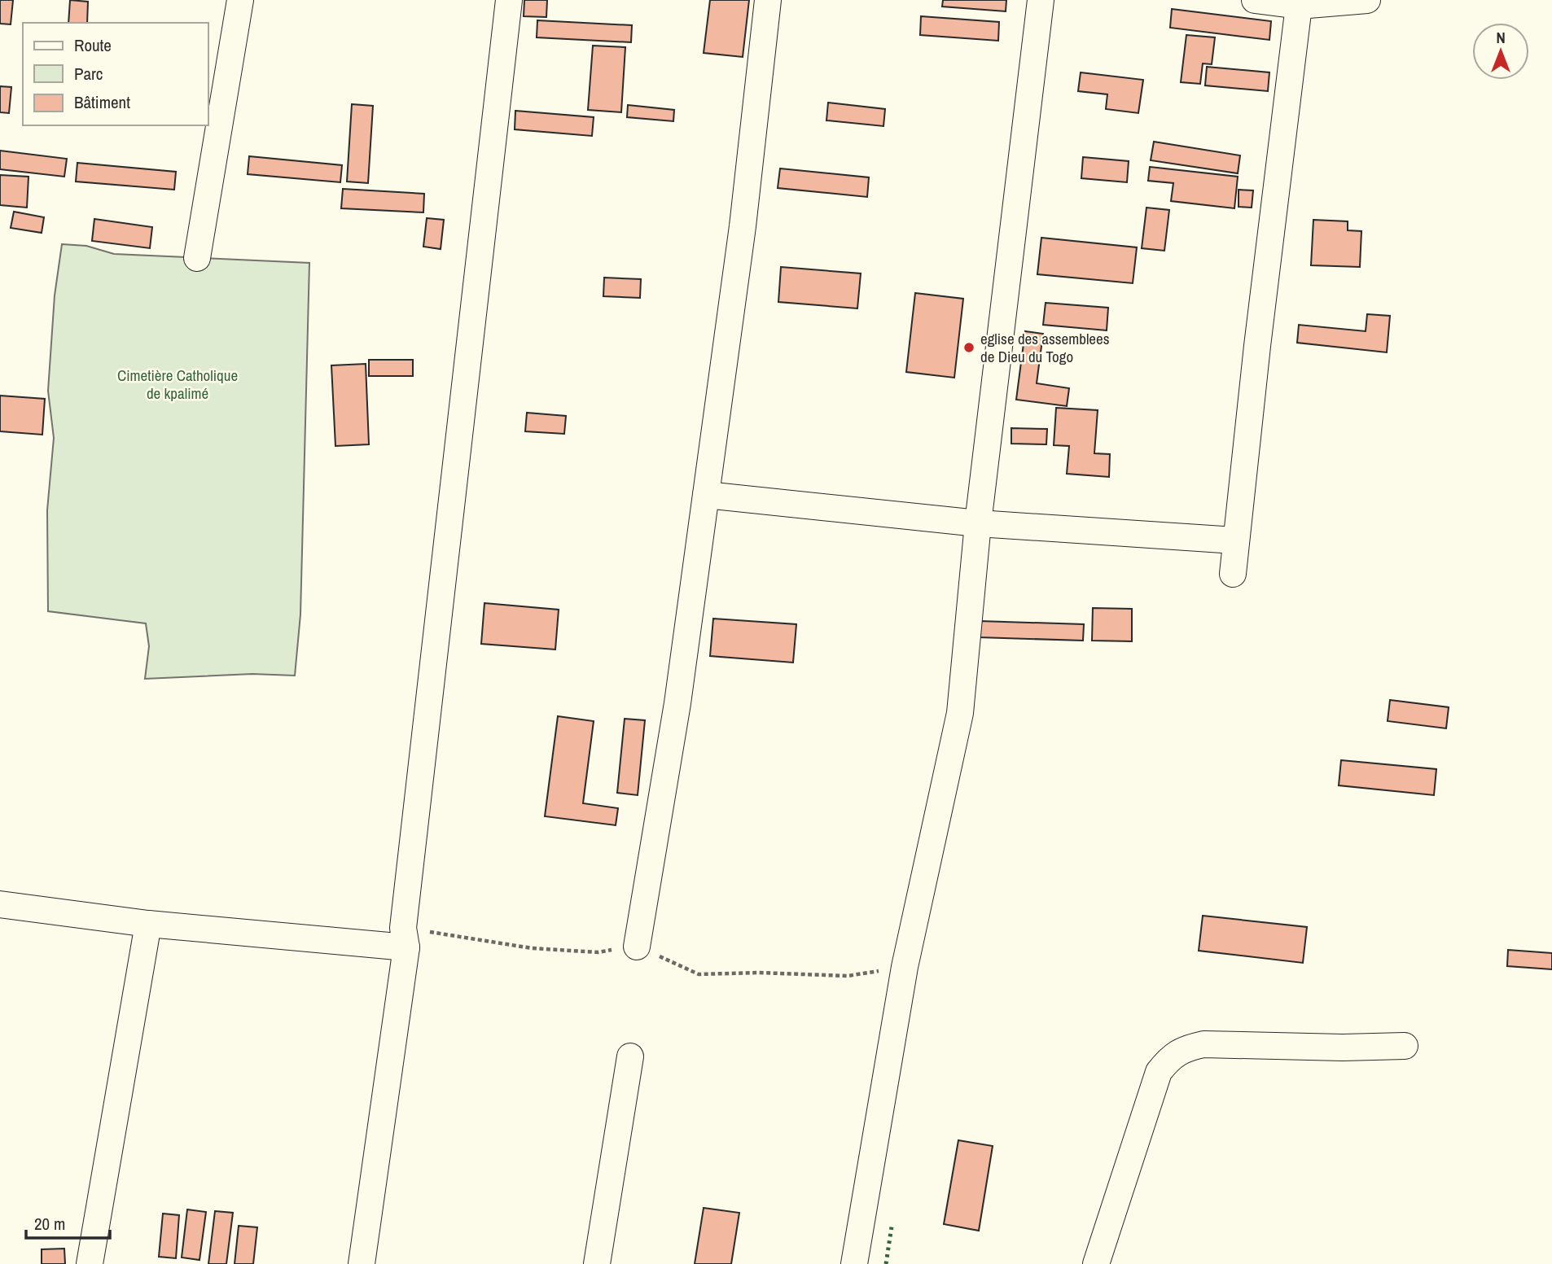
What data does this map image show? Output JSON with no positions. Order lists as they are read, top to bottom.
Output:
{
  "parks": ["Cimetière Catholique de kpalimé"],
  "places": ["eglise des assemblees de Dieu du Togo"],
  "legend": ["Route", "Parc", "Bâtiment"],
  "scale_bar": "20 m",
  "north": "top"
}
